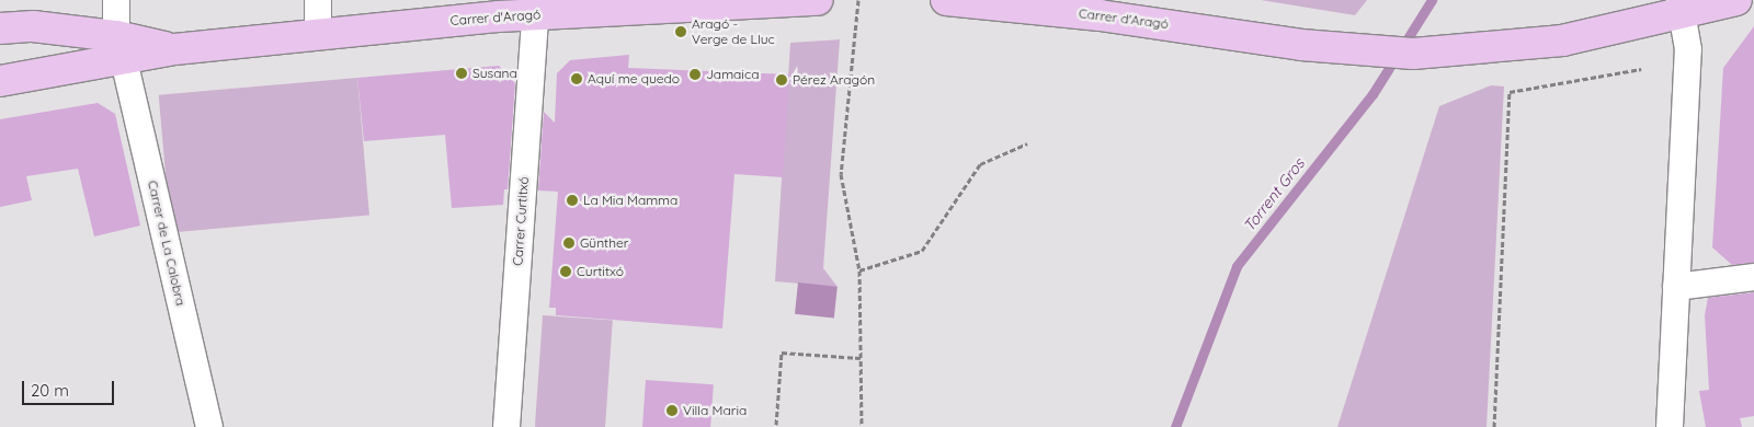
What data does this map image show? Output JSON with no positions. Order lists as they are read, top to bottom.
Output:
{
  "streets": {
    "main road": ["Carrer d'Aragó"],
    "street": ["Carrer Curtitxó", "Carrer de La Calobra"]
  },
  "crossings": [
    ["Carrer d'Aragó", "Carrer Curtitxó"],
    ["Carrer d'Aragó", "Carrer de La Calobra"]
  ],
  "water": ["Torrent Gros"],
  "places": [
    "Aragó - Verge de Lluc",
    "Susana",
    "Jamaica",
    "Aquí me quedo",
    "Pérez Aragón",
    "La Mia Mamma",
    "Günther",
    "Curtitxó",
    "Villa Maria"
  ],
  "scale_bar": "20 m"
}
